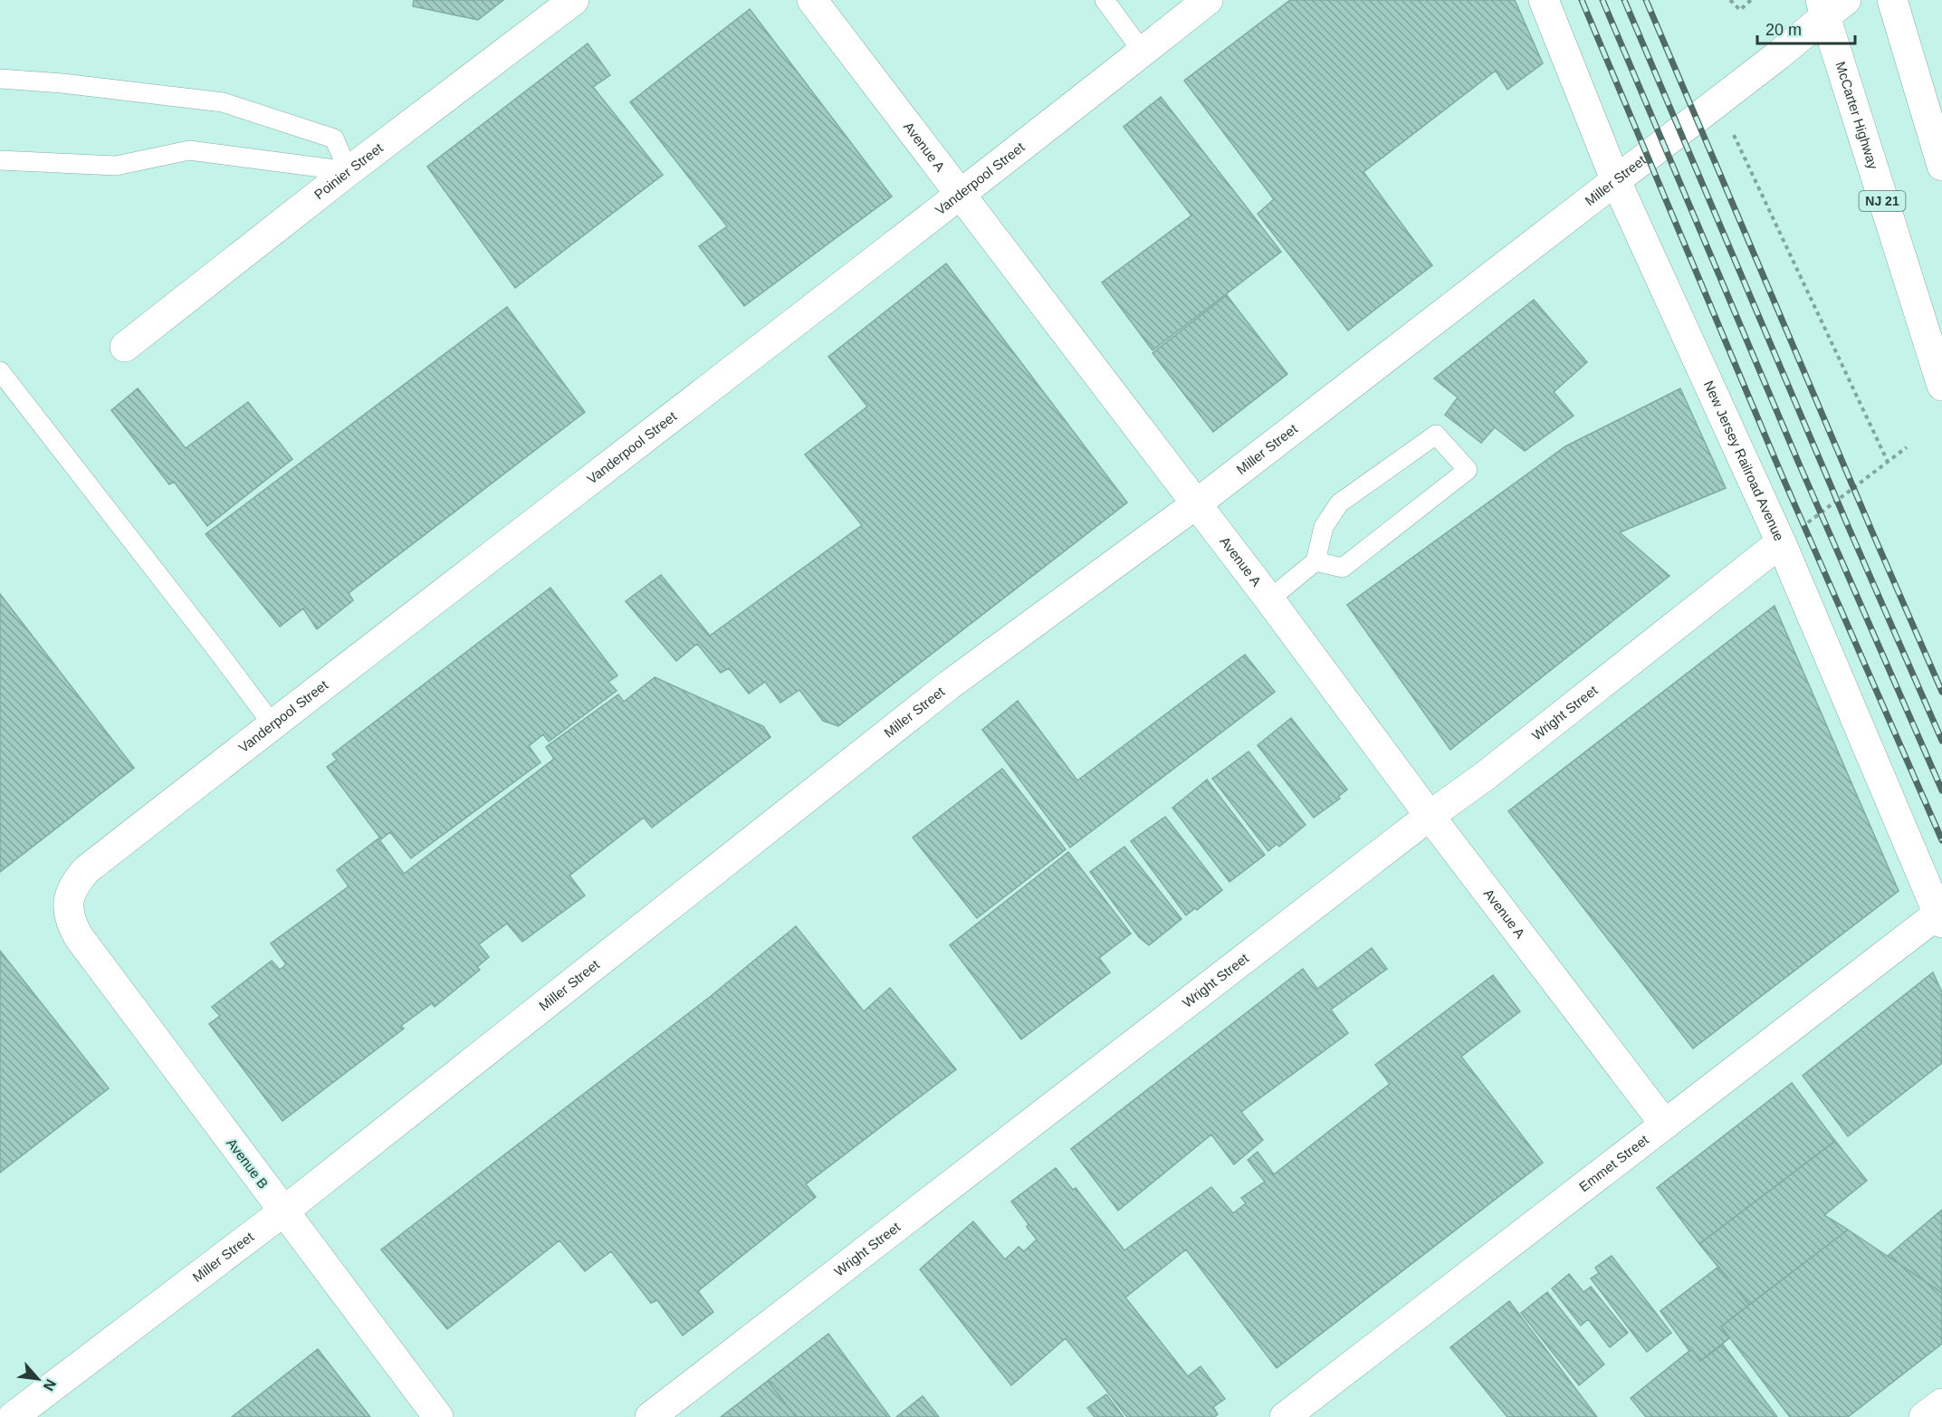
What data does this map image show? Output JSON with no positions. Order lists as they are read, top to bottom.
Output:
{
  "streets": {
    "street": [
      "McCarter Highway",
      "Avenue A",
      "Poinier Street",
      "Vanderpool Street",
      "Miller Street",
      "NJ 21",
      "New Jersey Railroad Avenue",
      "Wright Street",
      "Avenue B",
      "Emmet Street"
    ]
  },
  "crossings": [
    ["McCarter Highway", "Miller Street"],
    ["Avenue A", "Vanderpool Street"],
    ["Avenue A", "Miller Street"],
    ["Avenue A", "Wright Street"],
    ["Avenue A", "Emmet Street"],
    ["Vanderpool Street", "Avenue B"],
    ["Miller Street", "New Jersey Railroad Avenue"],
    ["Miller Street", "Avenue B"],
    ["New Jersey Railroad Avenue", "Wright Street"],
    ["New Jersey Railroad Avenue", "Emmet Street"]
  ],
  "scale_bar": "20 m",
  "north": "bottom right"
}
